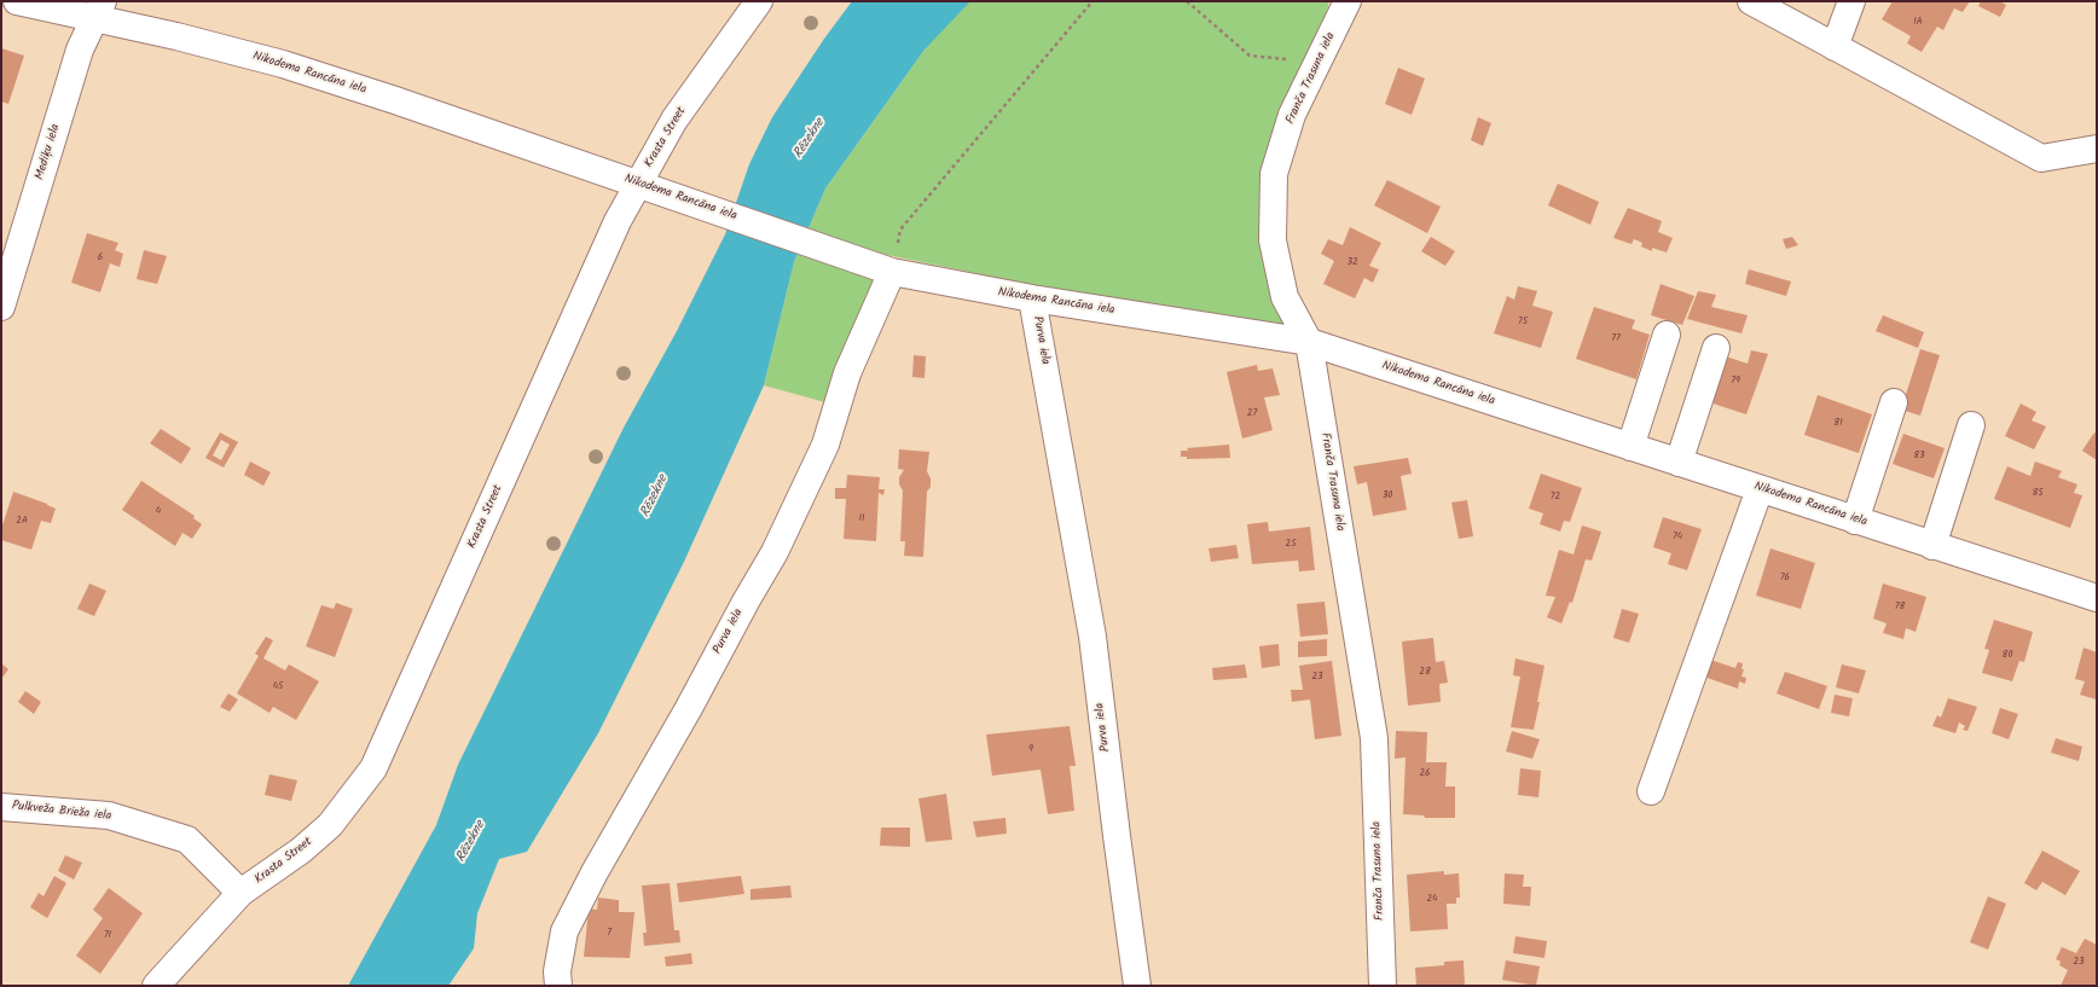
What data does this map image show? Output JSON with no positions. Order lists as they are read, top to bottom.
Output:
{
  "streets": {
    "street": [
      "Nikodema Rancāna iela",
      "Franča Trasuna iela",
      "Krasta Street",
      "Mediķu iela",
      "Purva iela",
      "Pulkveža Brieža iela"
    ]
  },
  "crossings": [
    ["Nikodema Rancāna iela", "Franča Trasuna iela"],
    ["Nikodema Rancāna iela", "Krasta Street"],
    ["Nikodema Rancāna iela", "Mediķu iela"],
    ["Nikodema Rancāna iela", "Purva iela"],
    ["Krasta Street", "Pulkveža Brieža iela"]
  ],
  "water": ["Rēzekne"],
  "house_numbers": [
    "1A",
    "6",
    "32",
    "75",
    "77",
    "79",
    "27",
    "81",
    "83",
    "85",
    "30",
    "72",
    "4",
    "11",
    "2A",
    "74",
    "25",
    "76",
    "78",
    "80",
    "28",
    "23",
    "45",
    "9",
    "26",
    "24",
    "7",
    "71",
    "23"
  ]
}
